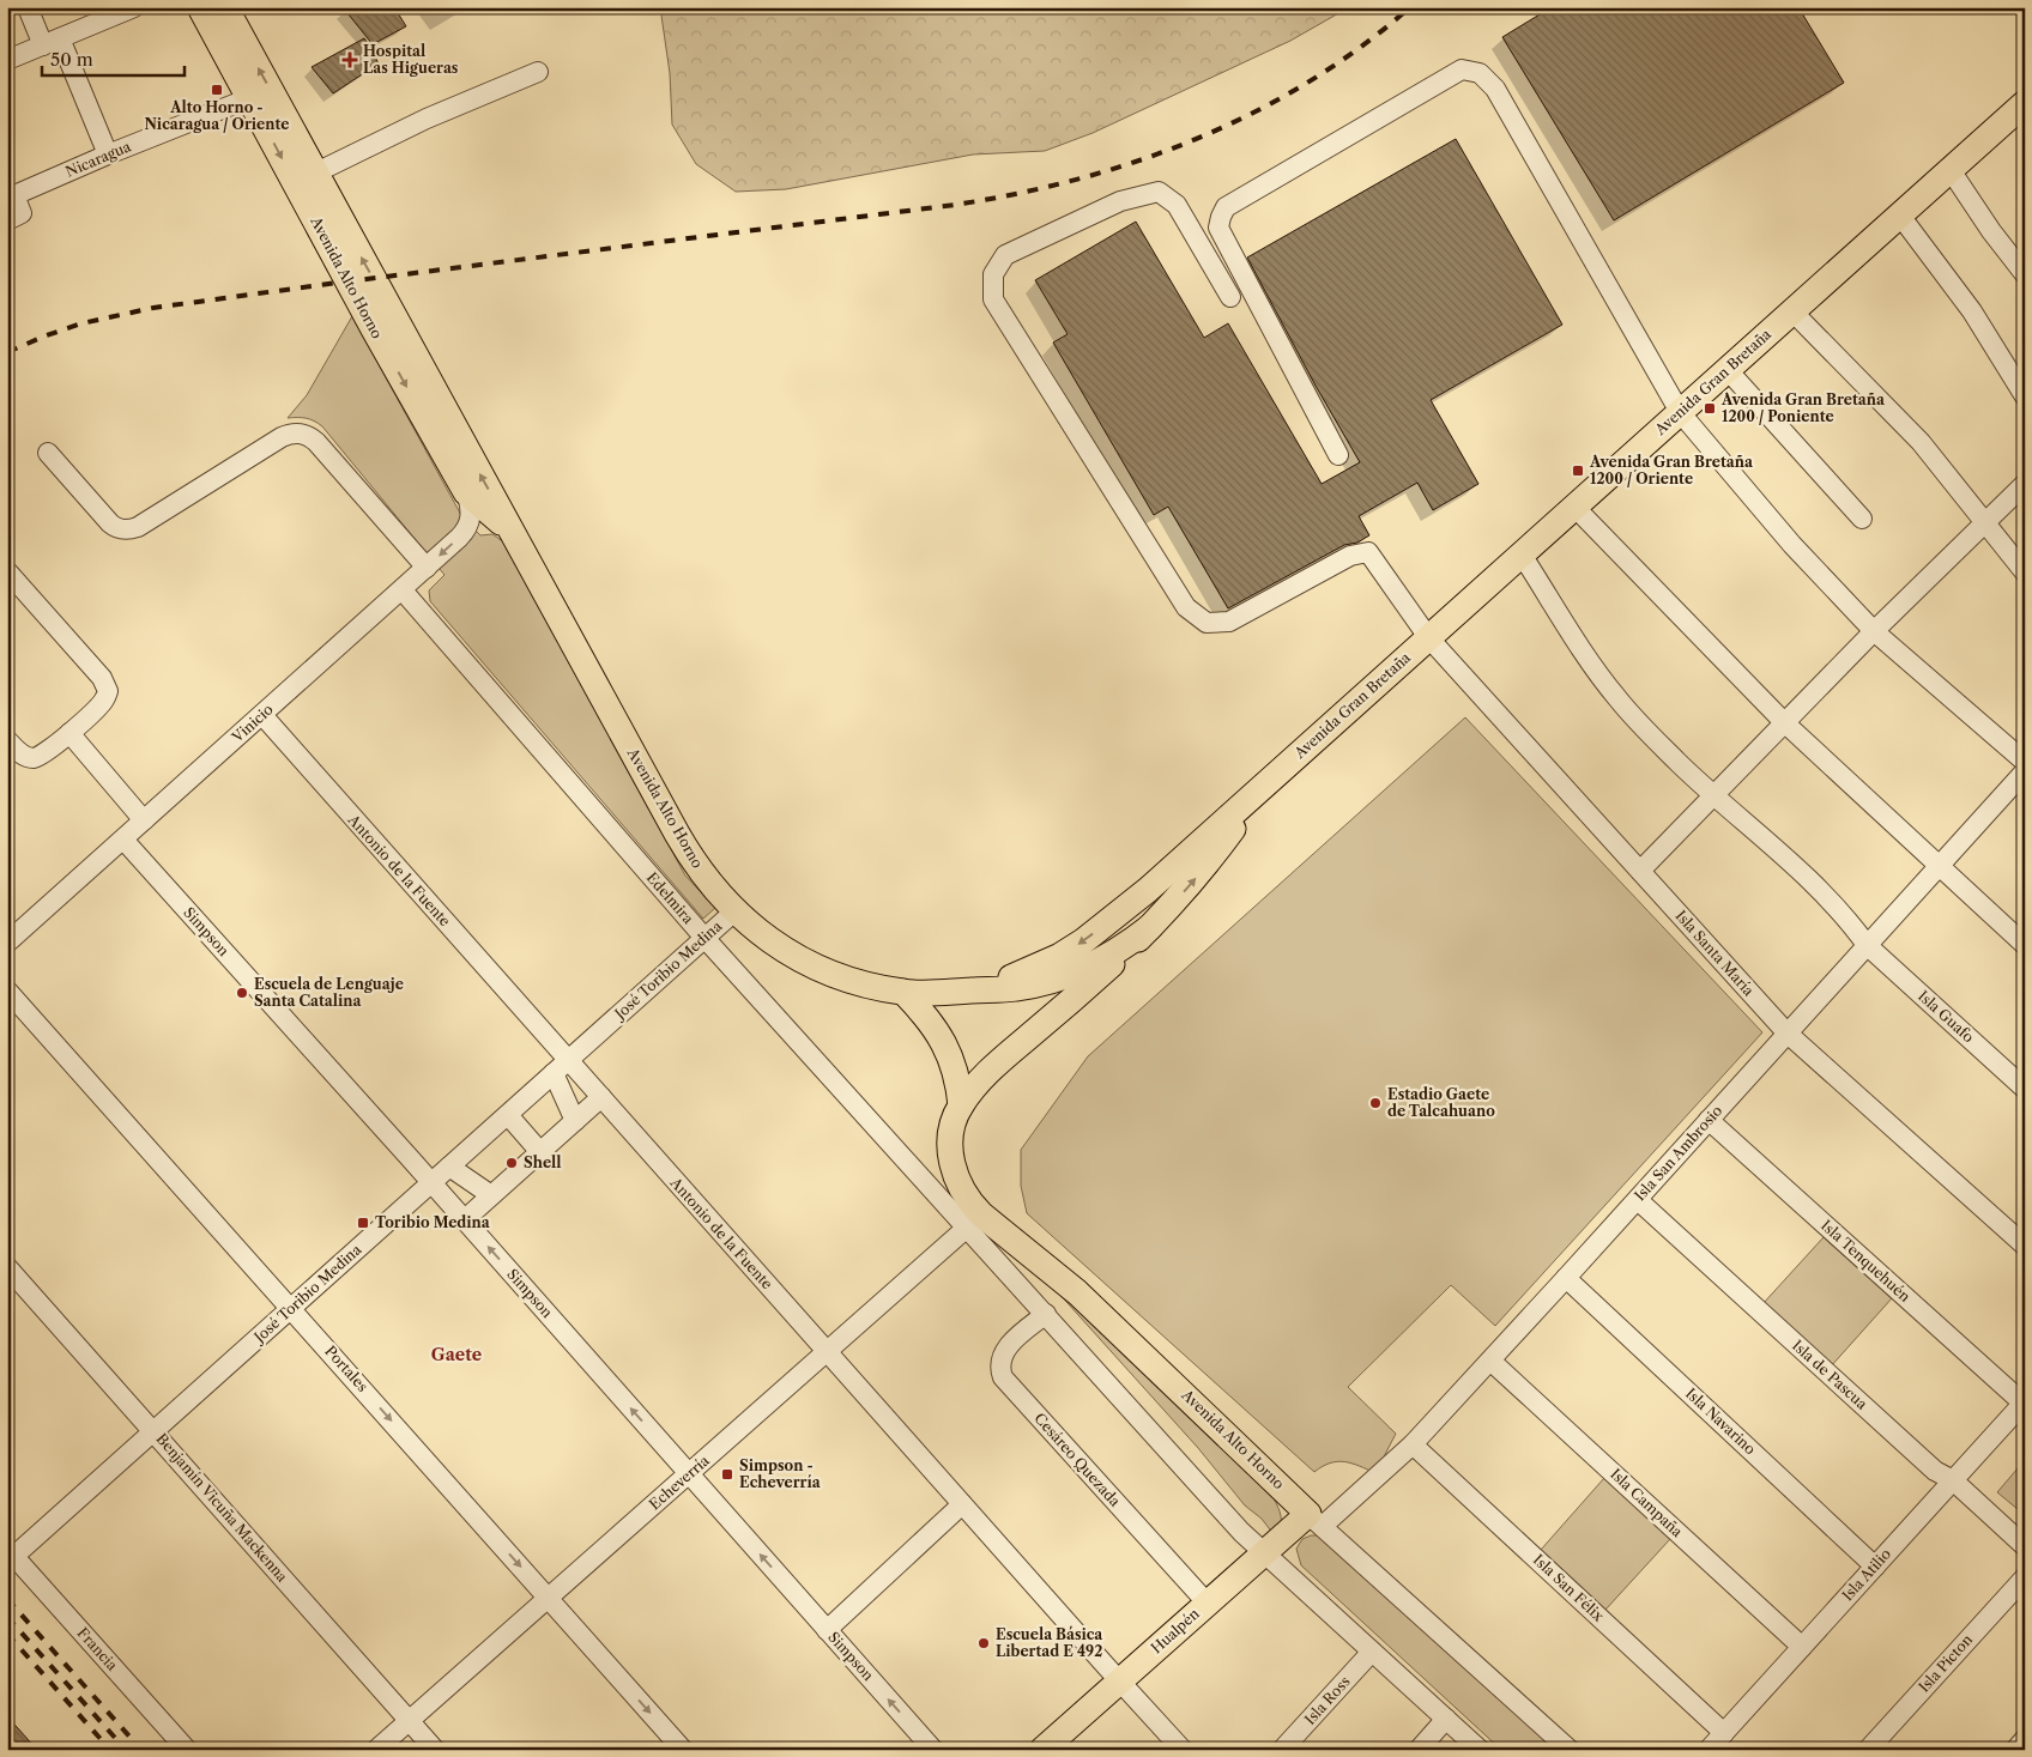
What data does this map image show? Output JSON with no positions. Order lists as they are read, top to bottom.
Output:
{
  "streets": {
    "main road": ["Avenida Alto Horno", "Avenida Gran Bretaña", "Hualpén"],
    "street": [
      "Nicaragua",
      "Vinicio",
      "Antonio de la Fuente",
      "Edelmira",
      "Simpson",
      "Isla Santa María",
      "José Toribio Medina",
      "Isla Guafo",
      "Isla San Ambrosio",
      "Isla Tenquehuén",
      "Portales",
      "Isla de Pascua",
      "Isla Navarino",
      "Cesáreo Quezada",
      "Echeverría",
      "Isla Campaña",
      "Benjamín Vicuña Mackenna",
      "Isla Atilio",
      "Isla San Félix",
      "Francia",
      "Isla Picton",
      "Isla Ross"
    ]
  },
  "crossings": [
    ["Nicaragua", "Avenida Alto Horno"],
    ["Avenida Alto Horno", "Avenida Gran Bretaña"],
    ["Avenida Alto Horno", "Vinicio"],
    ["Avenida Alto Horno", "Edelmira"],
    ["Avenida Alto Horno", "José Toribio Medina"],
    ["Avenida Alto Horno", "Isla San Ambrosio"],
    ["Avenida Alto Horno", "Cesáreo Quezada"],
    ["Avenida Alto Horno", "Echeverría"],
    ["Avenida Alto Horno", "Hualpén"],
    ["Avenida Alto Horno", "Isla Ross"],
    ["Avenida Gran Bretaña", "Isla Santa María"],
    ["Avenida Gran Bretaña", "Isla Guafo"],
    ["Vinicio", "Antonio de la Fuente"],
    ["Vinicio", "Edelmira"],
    ["Vinicio", "Simpson"],
    ["Antonio de la Fuente", "José Toribio Medina"],
    ["Antonio de la Fuente", "Echeverría"],
    ["Antonio de la Fuente", "Hualpén"],
    ["Edelmira", "José Toribio Medina"],
    ["Edelmira", "Echeverría"],
    ["Simpson", "José Toribio Medina"],
    ["Simpson", "Echeverría"],
    ["Isla Santa María", "Isla San Ambrosio"],
    ["José Toribio Medina", "Portales"],
    ["José Toribio Medina", "Benjamín Vicuña Mackenna"],
    ["José Toribio Medina", "Francia"],
    ["Isla Guafo", "Isla San Ambrosio"],
    ["Isla San Ambrosio", "Isla Tenquehuén"],
    ["Isla San Ambrosio", "Isla de Pascua"],
    ["Isla San Ambrosio", "Isla Navarino"],
    ["Isla San Ambrosio", "Isla Campaña"],
    ["Isla San Ambrosio", "Isla San Félix"],
    ["Isla San Ambrosio", "Hualpén"],
    ["Isla Tenquehuén", "Isla Atilio"],
    ["Portales", "Echeverría"],
    ["Isla de Pascua", "Isla Atilio"],
    ["Isla Navarino", "Isla Atilio"],
    ["Cesáreo Quezada", "Hualpén"],
    ["Echeverría", "Benjamín Vicuña Mackenna"],
    ["Isla Campaña", "Isla Atilio"],
    ["Isla Atilio", "Isla San Félix"]
  ],
  "one_way": ["Simpson", "Portales"],
  "districts": ["Gaete"],
  "places": {
    "health": ["Hospital Las Higueras"],
    "transit": [
      "Alto Horno - Nicaragua / Oriente",
      "Avenida Gran Bretaña 1200 / Poniente",
      "Avenida Gran Bretaña 1200 / Oriente",
      "Toribio Medina",
      "Simpson - Echeverría"
    ],
    "other": [
      "Escuela de Lenguaje Santa Catalina",
      "Estadio Gaete de Talcahuano",
      "Shell",
      "Escuela Básica Libertad E 492"
    ]
  },
  "scale_bar": "50 m"
}
